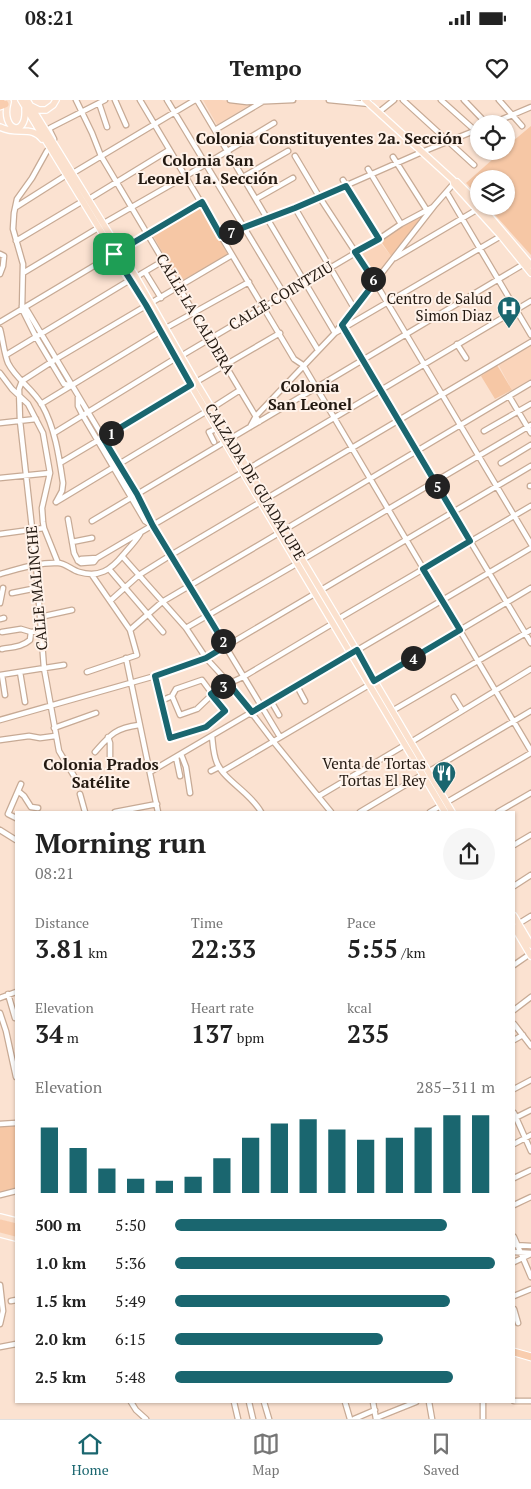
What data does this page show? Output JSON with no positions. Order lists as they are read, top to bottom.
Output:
{
  "streets": {
    "main road": ["CALZADA DE GUADALUPE"],
    "street": ["CALLE COINTZIU", "CALLE LA CALDERA", "CALLE MALINCHE"]
  },
  "crossings": [
    ["CALLE COINTZIU", "CALLE LA CALDERA"],
    ["CALLE COINTZIU", "CALZADA DE GUADALUPE"]
  ],
  "districts": [
    "Colonia Constituyentes 2a. Sección",
    "Colonia San Leonel 1a. Sección",
    "Colonia San Leonel",
    "Colonia Prados Satélite"
  ],
  "places": {
    "hospital": ["Centro de Salud Simon Diaz"],
    "restaurant": ["Venta de Tortas Tortas El Rey"]
  },
  "page": {
    "status": "08:21",
    "header": "Tempo",
    "pins": [
      "7",
      "6",
      "1",
      "5",
      "2",
      "4",
      "3"
    ],
    "heading": ["Morning run", "08:21"],
    "stats": [
      ["Distance", "3.81 km"],
      ["Time", "22:33"],
      ["Pace", "5:55 /km"],
      ["Elevation", "34 m"],
      ["Heart rate", "137 bpm"],
      ["kcal", "235"]
    ],
    "chart": ["Elevation", "285–311 m"],
    "list": [
      {
        "name": "500 m",
        "note": "5:50"
      },
      {
        "name": "1.0 km",
        "note": "5:36"
      },
      {
        "name": "1.5 km",
        "note": "5:49"
      },
      {
        "name": "2.0 km",
        "note": "6:15"
      },
      {
        "name": "2.5 km",
        "note": "5:48"
      }
    ],
    "tabs": ["Home", "Map", "Saved"]
  }
}
